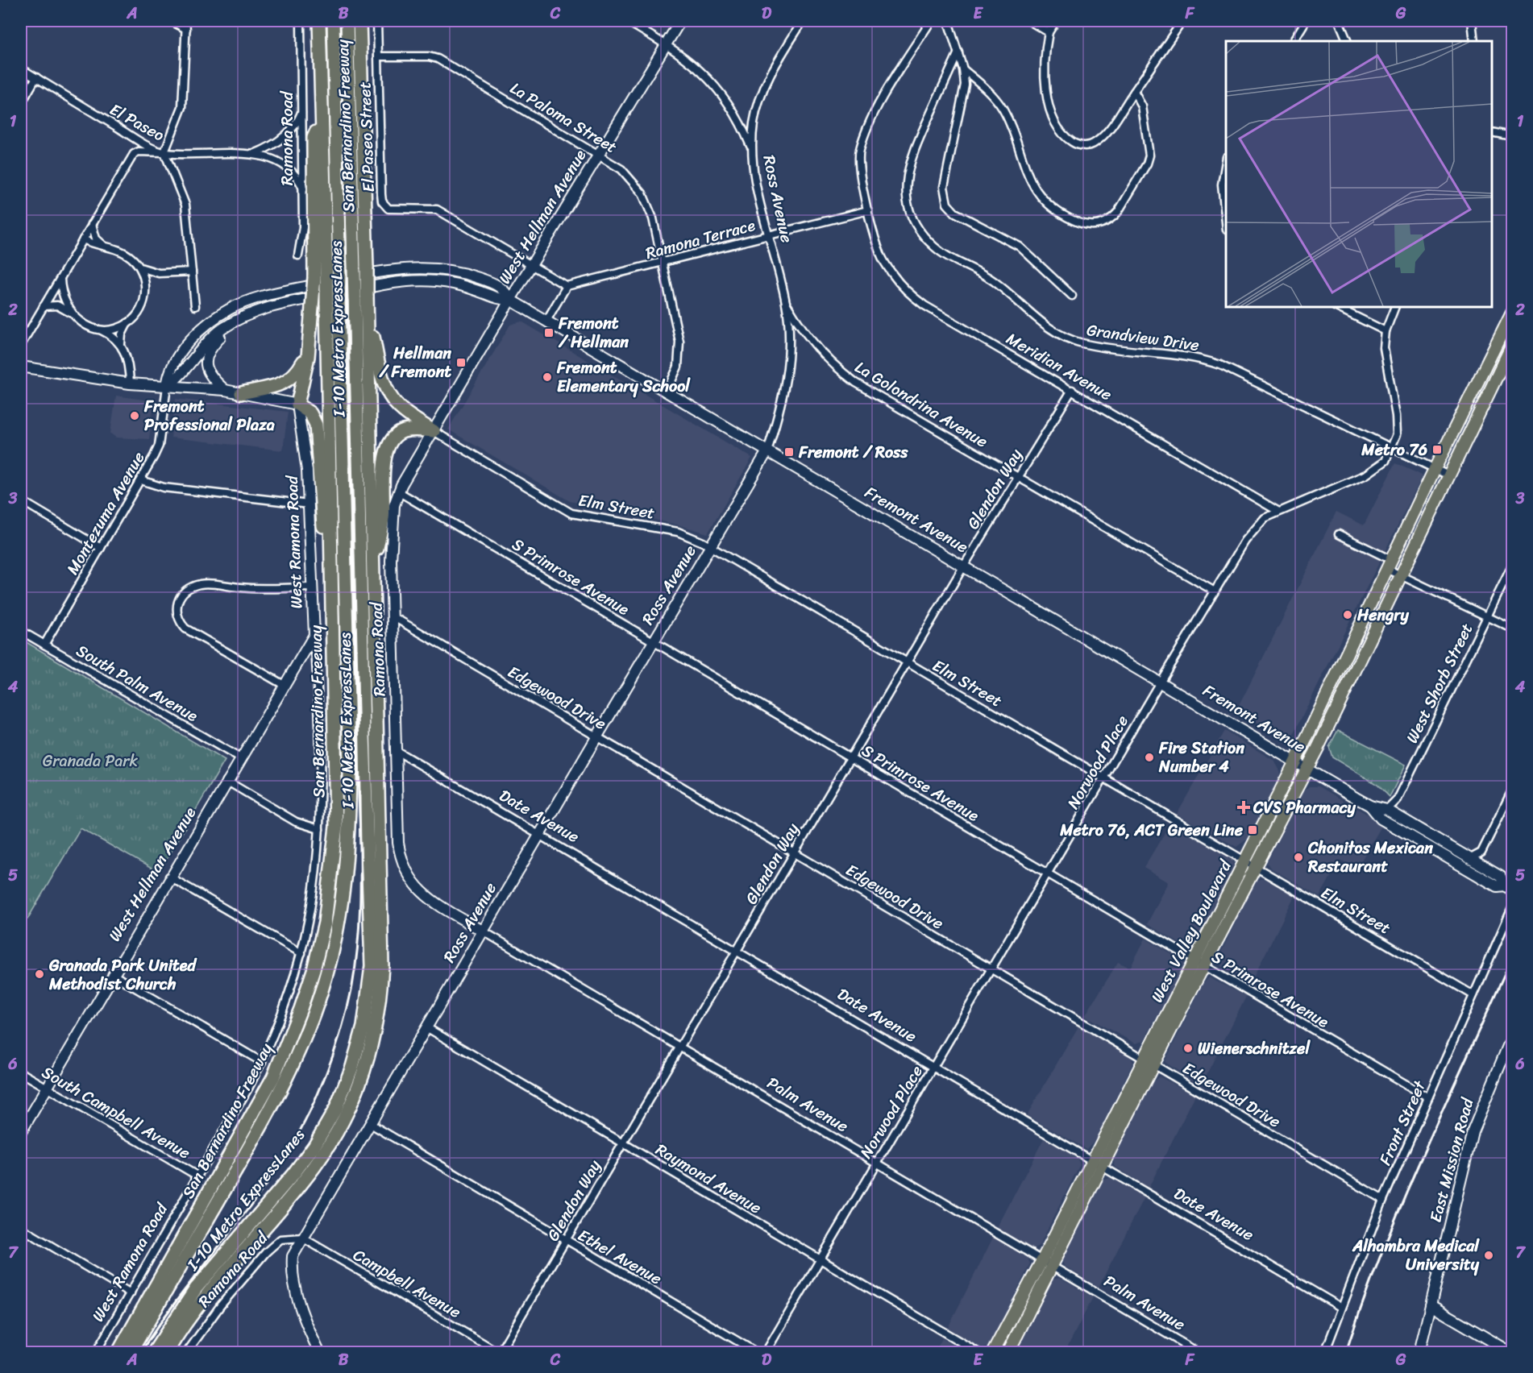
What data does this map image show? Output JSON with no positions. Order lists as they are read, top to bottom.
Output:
{
  "streets": {
    "highway": ["San Bernardino Freeway", "I-10 Metro ExpressLanes"],
    "main road": [
      "Ramona Road",
      "Ross Avenue",
      "West Hellman Avenue",
      "Fremont Avenue",
      "West Ramona Road",
      "West Valley Boulevard",
      "Palm Avenue",
      "East Mission Road"
    ],
    "street": [
      "La Paloma Street",
      "El Paseo",
      "El Paseo Street",
      "Ramona Terrace",
      "Grandview Drive",
      "Meridian Avenue",
      "La Golondrina Avenue",
      "Glendon Way",
      "Elm Street",
      "Montezuma Avenue",
      "S Primrose Avenue",
      "South Palm Avenue",
      "West Shorb Street",
      "Edgewood Drive",
      "Norwood Place",
      "Date Avenue",
      "South Campbell Avenue",
      "Front Street",
      "Raymond Avenue",
      "Ethel Avenue",
      "Campbell Avenue"
    ]
  },
  "crossings": [
    ["La Paloma Street", "El Paseo Street"],
    ["La Paloma Street", "West Hellman Avenue"],
    ["La Paloma Street", "Ramona Terrace"],
    ["La Paloma Street", "Fremont Avenue"],
    ["El Paseo", "Ramona Road"],
    ["San Bernardino Freeway", "I-10 Metro ExpressLanes"],
    ["El Paseo Street", "West Hellman Avenue"],
    ["Ramona Road", "West Hellman Avenue"],
    ["Ramona Road", "Elm Street"],
    ["Ramona Road", "S Primrose Avenue"],
    ["Ramona Road", "Edgewood Drive"],
    ["Ramona Road", "Date Avenue"],
    ["Ramona Road", "Palm Avenue"],
    ["Ramona Road", "Campbell Avenue"],
    ["Ross Avenue", "Ramona Terrace"],
    ["Ross Avenue", "La Golondrina Avenue"],
    ["Ross Avenue", "Elm Street"],
    ["Ross Avenue", "Fremont Avenue"],
    ["Ross Avenue", "S Primrose Avenue"],
    ["Ross Avenue", "Edgewood Drive"],
    ["Ross Avenue", "Date Avenue"],
    ["Ross Avenue", "Palm Avenue"],
    ["Ross Avenue", "Raymond Avenue"],
    ["Ross Avenue", "Ethel Avenue"],
    ["West Hellman Avenue", "Elm Street"],
    ["West Hellman Avenue", "Fremont Avenue"],
    ["West Hellman Avenue", "West Ramona Road"],
    ["West Hellman Avenue", "South Palm Avenue"],
    ["West Hellman Avenue", "South Campbell Avenue"],
    ["Ramona Terrace", "Meridian Avenue"],
    ["Grandview Drive", "Norwood Place"],
    ["Grandview Drive", "West Valley Boulevard"],
    ["Meridian Avenue", "Glendon Way"],
    ["Meridian Avenue", "Norwood Place"],
    ["La Golondrina Avenue", "Glendon Way"],
    ["La Golondrina Avenue", "Norwood Place"],
    ["Glendon Way", "Elm Street"],
    ["Glendon Way", "Fremont Avenue"],
    ["Glendon Way", "S Primrose Avenue"],
    ["Glendon Way", "Edgewood Drive"],
    ["Glendon Way", "Date Avenue"],
    ["Glendon Way", "Palm Avenue"],
    ["Glendon Way", "Raymond Avenue"],
    ["Glendon Way", "Ethel Avenue"],
    ["Glendon Way", "Campbell Avenue"],
    ["Elm Street", "Norwood Place"],
    ["Elm Street", "West Valley Boulevard"],
    ["Elm Street", "Front Street"],
    ["Montezuma Avenue", "Fremont Avenue"],
    ["Montezuma Avenue", "South Palm Avenue"],
    ["Fremont Avenue", "Norwood Place"],
    ["Fremont Avenue", "West Valley Boulevard"],
    ["West Ramona Road", "South Campbell Avenue"],
    ["S Primrose Avenue", "Norwood Place"],
    ["S Primrose Avenue", "West Valley Boulevard"],
    ["S Primrose Avenue", "Front Street"],
    ["Edgewood Drive", "Norwood Place"],
    ["Edgewood Drive", "West Valley Boulevard"],
    ["Edgewood Drive", "Front Street"],
    ["Norwood Place", "Date Avenue"],
    ["Norwood Place", "Palm Avenue"],
    ["Norwood Place", "Raymond Avenue"],
    ["Date Avenue", "West Valley Boulevard"],
    ["Date Avenue", "Front Street"],
    ["West Valley Boulevard", "Palm Avenue"]
  ],
  "parks": ["Granada Park"],
  "places": {
    "transit": [
      "Fremont / Hellman",
      "Hellman / Fremont",
      "Metro 76",
      "Fremont / Ross",
      "Metro 76, ACT Green Line"
    ],
    "other": [
      "Fremont Elementary School",
      "Fremont Professional Plaza",
      "Hengry",
      "Fire Station Number 4",
      "Chonitos Mexican Restaurant",
      "Granada Park United Methodist Church",
      "Wienerschnitzel",
      "Alhambra Medical University"
    ],
    "health": ["CVS Pharmacy"]
  },
  "grid": {
    "columns": [
      "A",
      "B",
      "C",
      "D",
      "E",
      "F",
      "G"
    ],
    "rows": [
      "1",
      "2",
      "3",
      "4",
      "5",
      "6",
      "7"
    ]
  }
}
